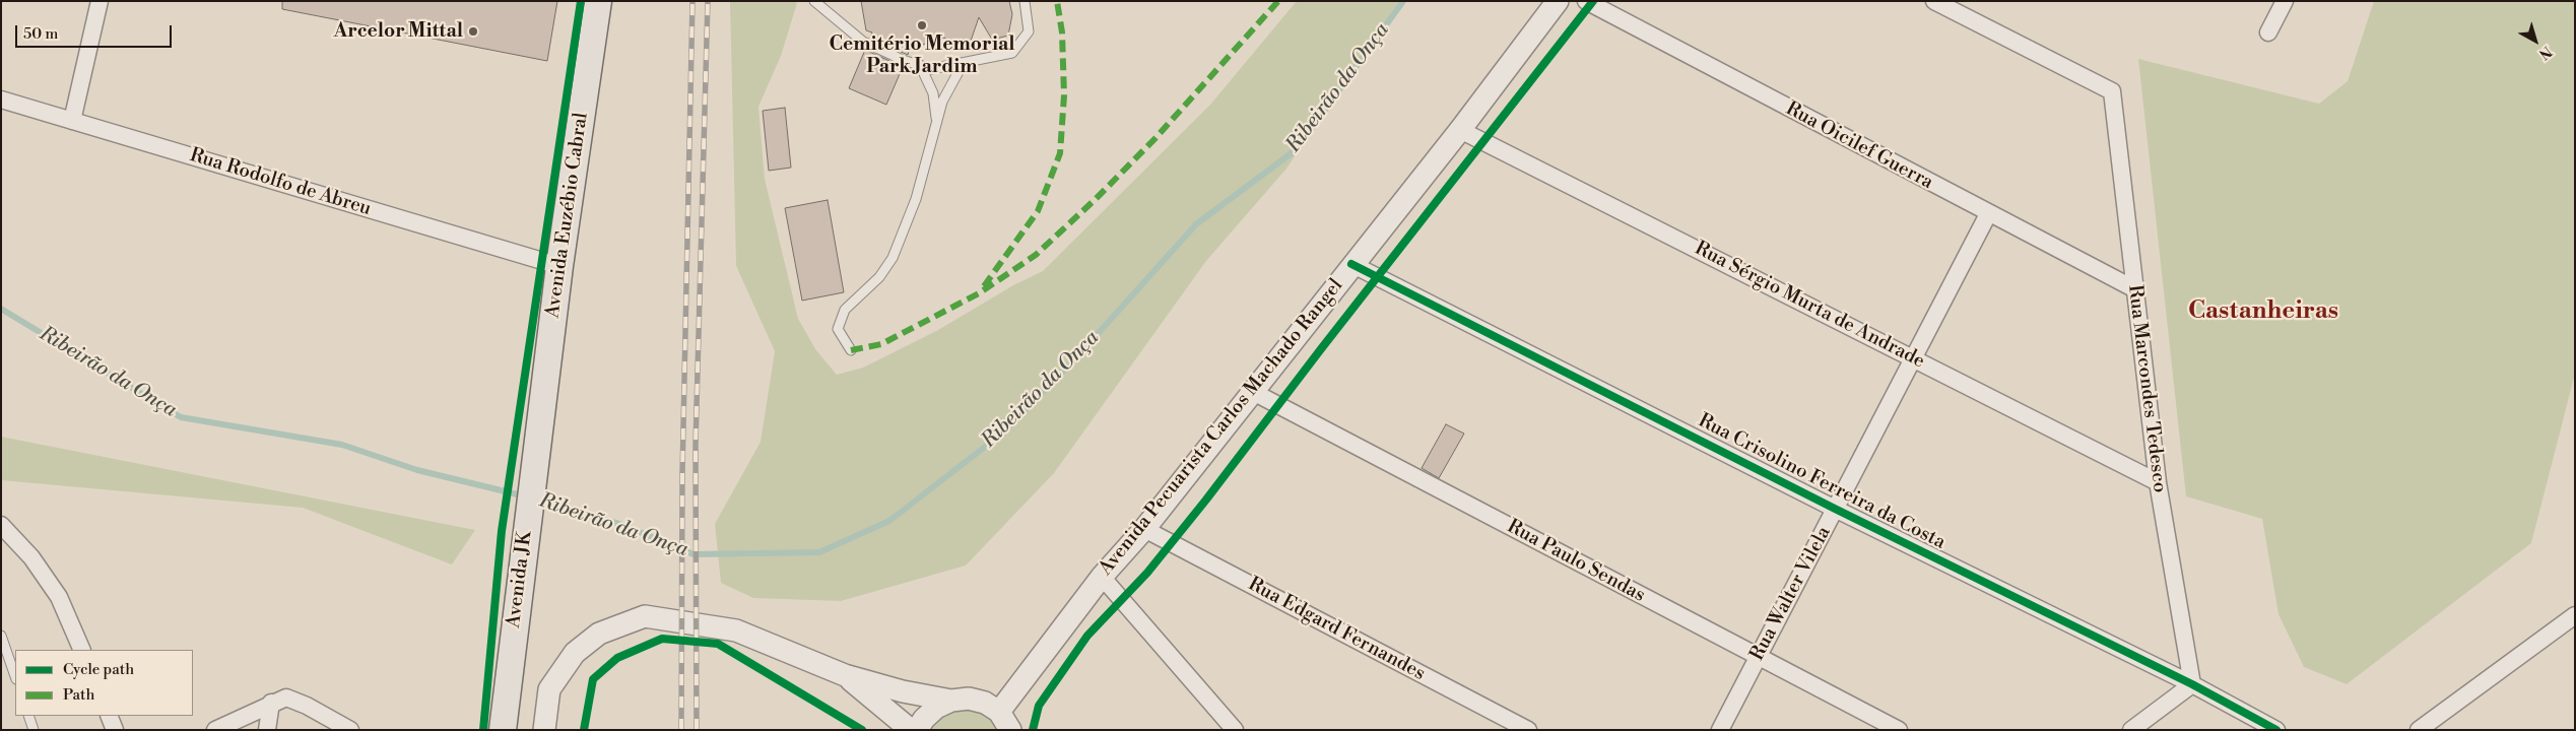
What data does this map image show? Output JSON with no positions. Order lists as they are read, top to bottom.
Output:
{
  "streets": {
    "main road": ["Avenida Euzébio Cabral", "Avenida JK"],
    "street": [
      "Rua Oicilef Guerra",
      "Rua Rodolfo de Abreu",
      "Rua Sérgio Murta de Andrade",
      "Rua Marcondes Tedesco",
      "Avenida Pecuarista Carlos Machado Rangel",
      "Rua Crisolino Ferreira da Costa",
      "Rua Paulo Sendas",
      "Rua Walter Vilela",
      "Rua Edgard Fernandes"
    ]
  },
  "crossings": [
    ["Rua Oicilef Guerra", "Rua Marcondes Tedesco"],
    ["Rua Oicilef Guerra", "Rua Walter Vilela"],
    ["Rua Rodolfo de Abreu", "Avenida Euzébio Cabral"],
    ["Avenida Euzébio Cabral", "Avenida JK"],
    ["Rua Sérgio Murta de Andrade", "Rua Marcondes Tedesco"],
    ["Rua Sérgio Murta de Andrade", "Avenida Pecuarista Carlos Machado Rangel"],
    ["Rua Sérgio Murta de Andrade", "Rua Walter Vilela"],
    ["Rua Marcondes Tedesco", "Rua Crisolino Ferreira da Costa"],
    ["Avenida Pecuarista Carlos Machado Rangel", "Rua Crisolino Ferreira da Costa"],
    ["Avenida Pecuarista Carlos Machado Rangel", "Rua Paulo Sendas"],
    ["Avenida Pecuarista Carlos Machado Rangel", "Rua Edgard Fernandes"],
    ["Rua Crisolino Ferreira da Costa", "Rua Walter Vilela"],
    ["Rua Paulo Sendas", "Rua Walter Vilela"]
  ],
  "districts": ["Castanheiras"],
  "water": ["Ribeirão da Onça"],
  "places": ["Cemitério Memorial Park Jardim", "Arcelor Mittal"],
  "legend": ["Cycle path", "Path"],
  "scale_bar": "50 m",
  "north": "bottom right"
}
